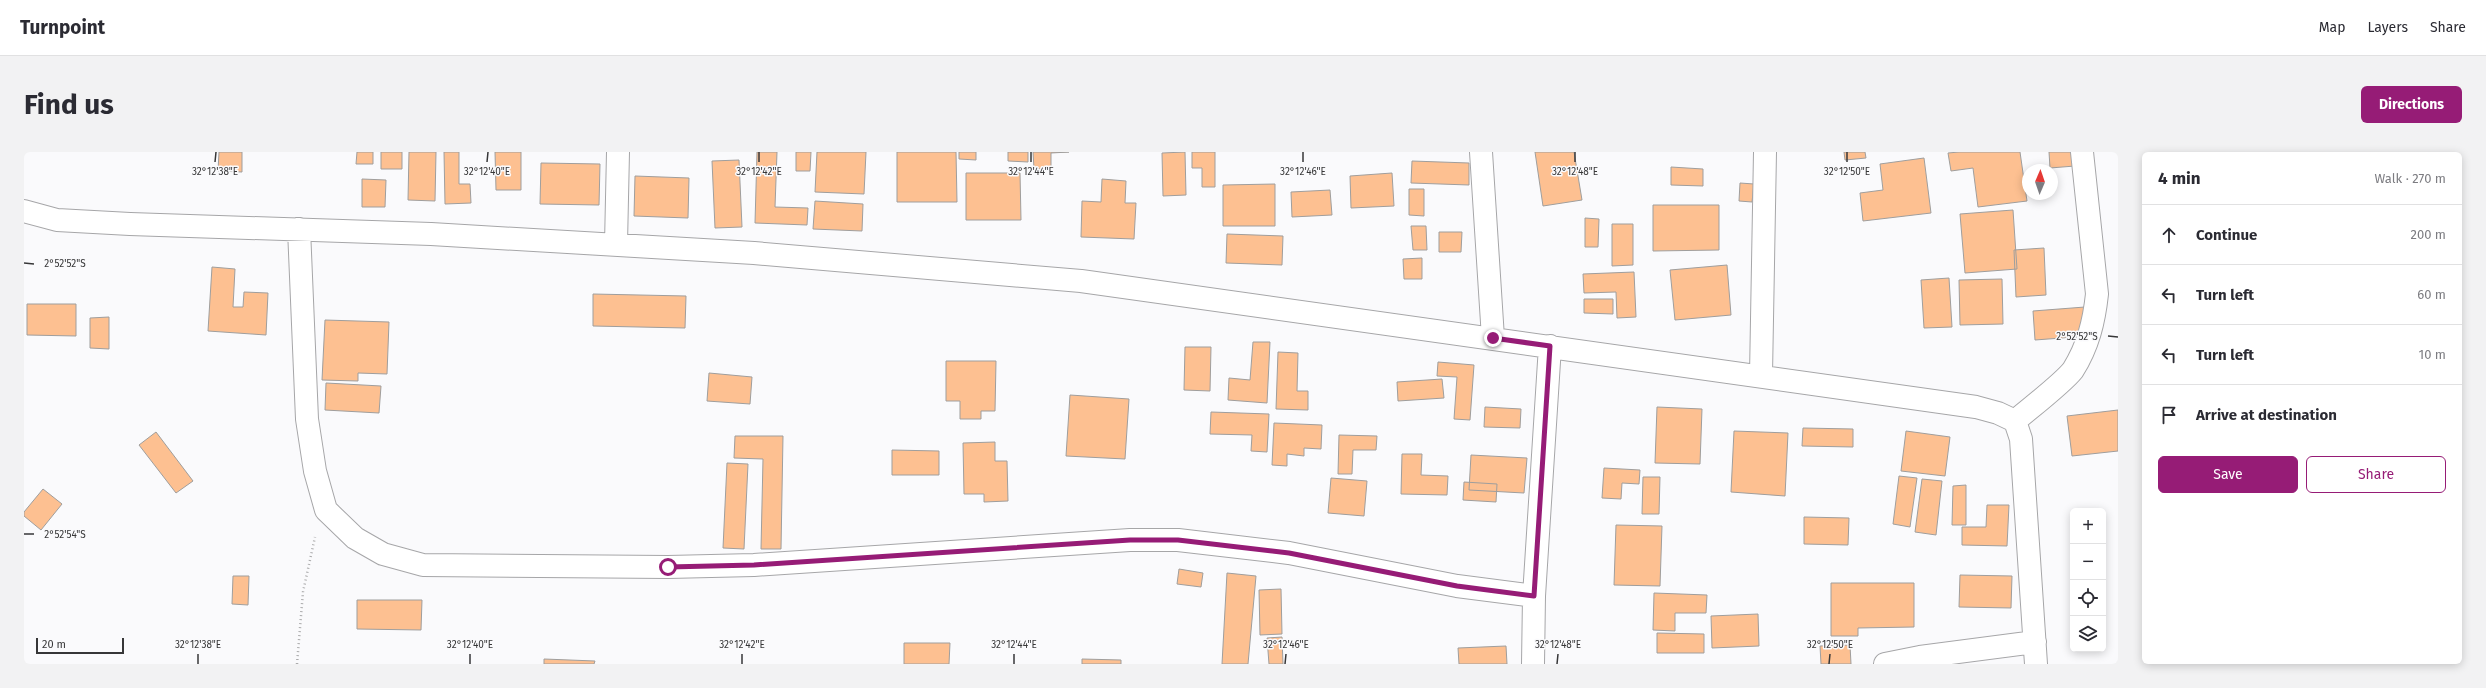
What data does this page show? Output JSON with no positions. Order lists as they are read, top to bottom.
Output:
{
  "scale_bar": "20 m",
  "north": "top",
  "page": {
    "header": "Turnpoint",
    "nav": ["Map", "Layers", "Share"],
    "buttons": [
      "Directions",
      ["Save", "Share"]
    ],
    "title": "Find us",
    "heading": ["4 min", "Walk · 270 m"],
    "list": [
      ["Continue", "200 m"],
      ["Turn left", "60 m"],
      ["Turn left", "10 m"],
      "Arrive at destination"
    ],
    "map_buttons": ["+", "−"],
    "scale": "20 m"
  },
  "coordinates": [
    "32°12'38\"E",
    "32°12'40\"E",
    "32°12'42\"E",
    "32°12'44\"E",
    "32°12'46\"E",
    "32°12'48\"E",
    "32°12'50\"E",
    "2°52'52\"S",
    "2°52'54\"S"
  ]
}
